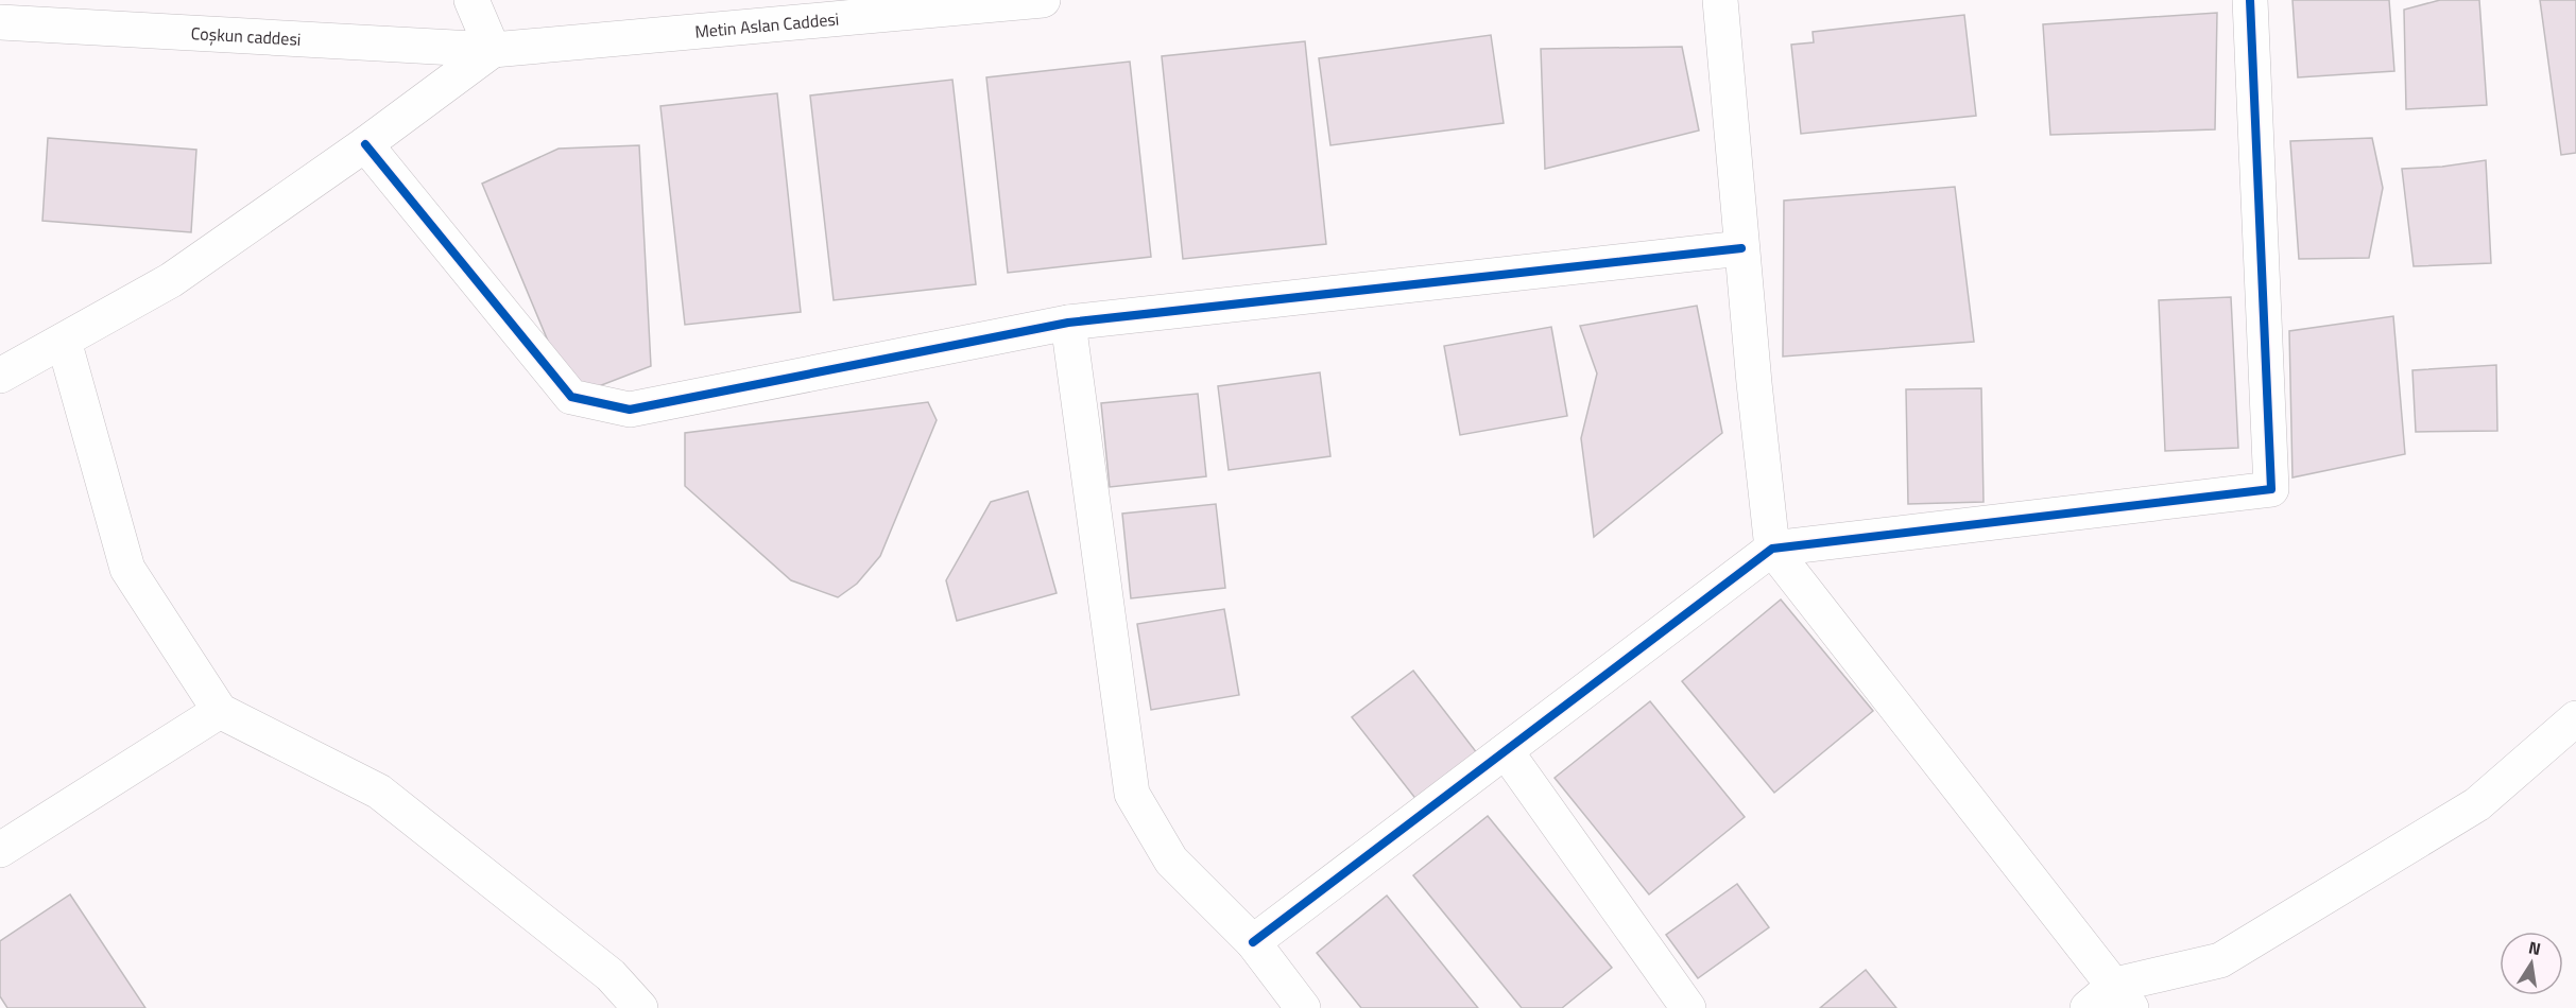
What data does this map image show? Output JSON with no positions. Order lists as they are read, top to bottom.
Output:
{
  "streets": {
    "street": ["Metin Aslan Caddesi", "Coşkun caddesi"]
  },
  "crossings": [
    ["Metin Aslan Caddesi", "Coşkun caddesi"]
  ],
  "north": "top"
}
